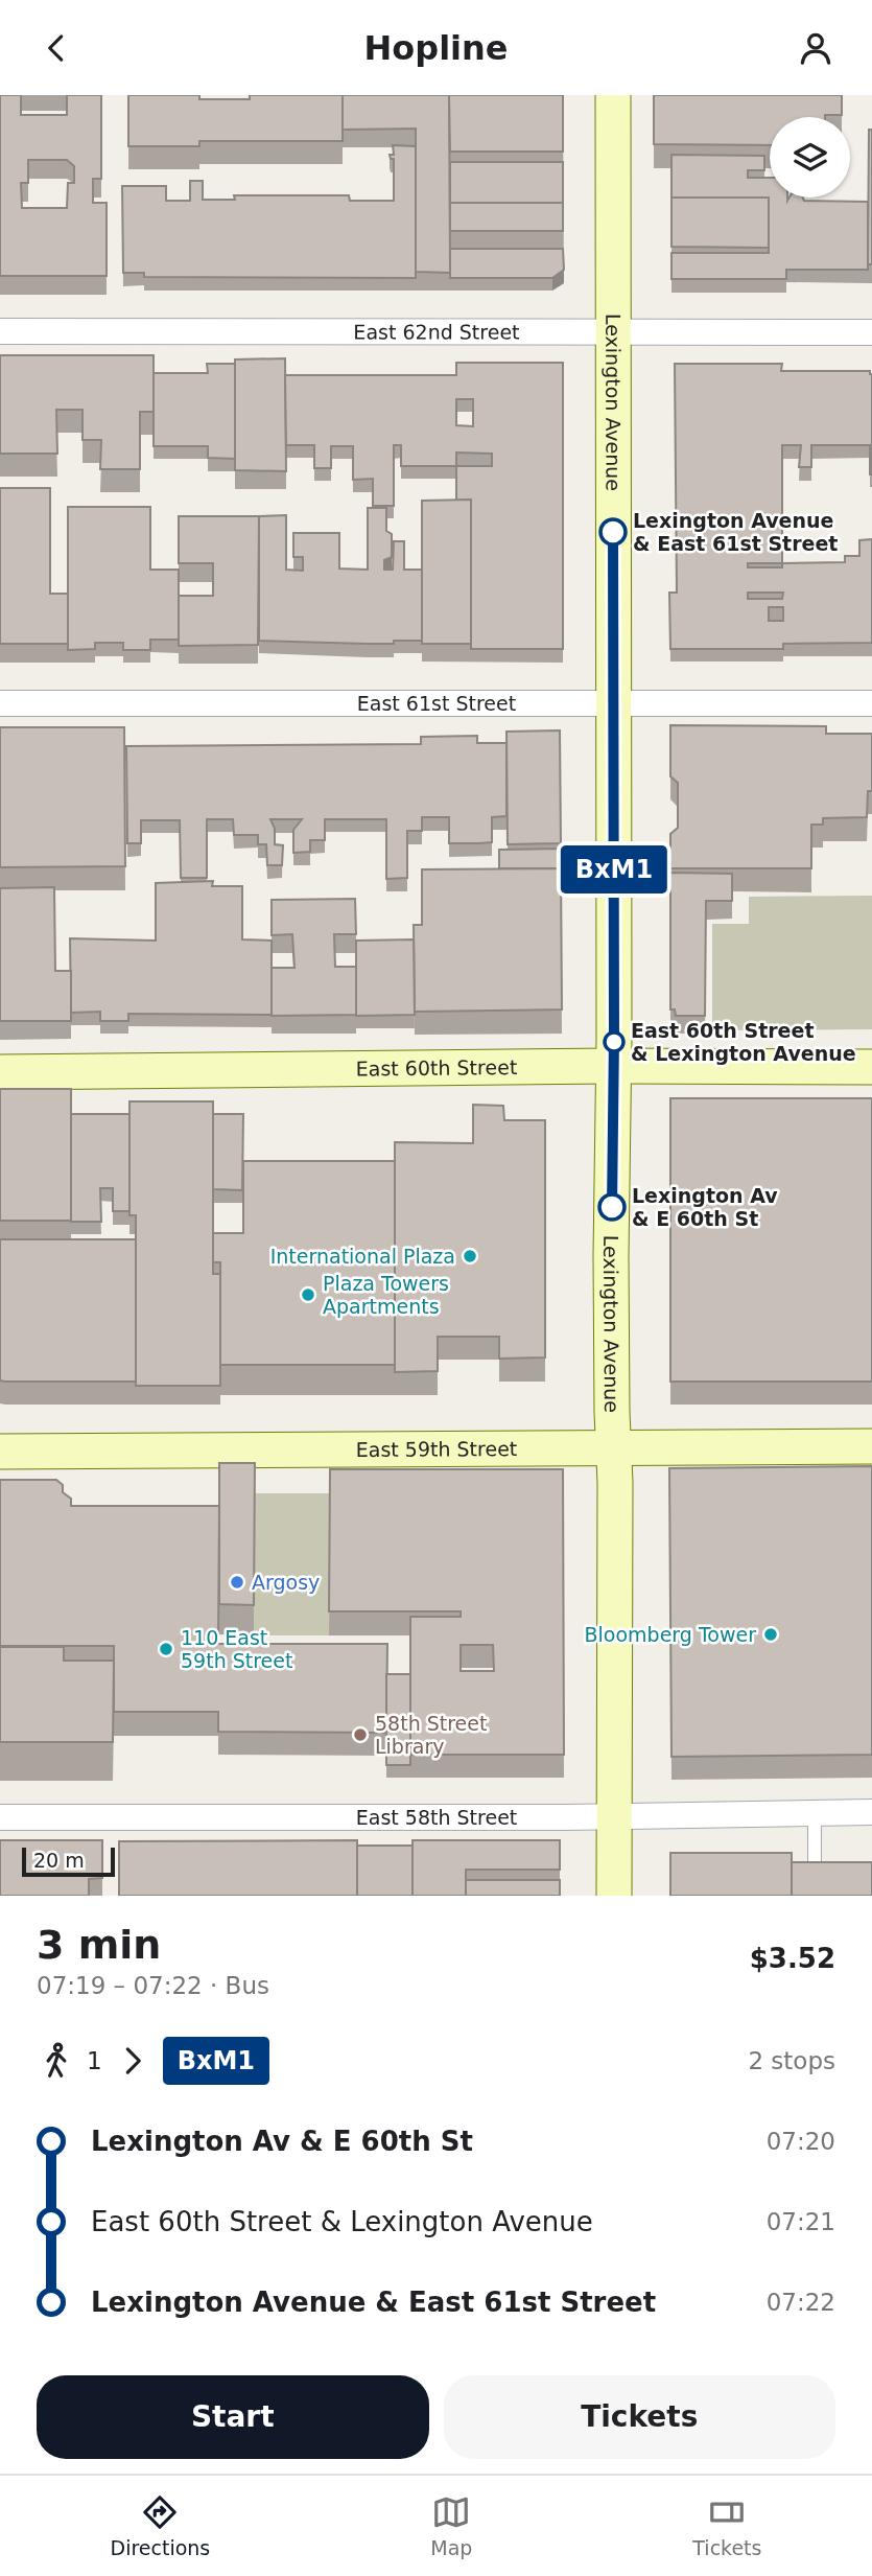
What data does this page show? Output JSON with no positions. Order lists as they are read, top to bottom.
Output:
{
  "streets": {
    "main road": ["Lexington Avenue", "East 60th Street", "East 59th Street"],
    "street": ["East 62nd Street", "East 61st Street", "East 58th Street"]
  },
  "crossings": [
    ["East 62nd Street", "Lexington Avenue"],
    ["Lexington Avenue", "East 61st Street"],
    ["Lexington Avenue", "East 60th Street"],
    ["Lexington Avenue", "East 59th Street"],
    ["Lexington Avenue", "East 58th Street"]
  ],
  "places": [
    "Lexington Avenue & East 61st Street",
    "East 60th Street & Lexington Avenue",
    "Lexington Av & E 60th St",
    "International Plaza",
    "Plaza Towers Apartments",
    "Argosy",
    "Bloomberg Tower",
    "110 East 59th Street",
    "58th Street Library"
  ],
  "lines": ["bus line BxM1"],
  "scale_bar": "20 m",
  "page": {
    "header": "Hopline",
    "on_map": "BxM1",
    "scale": "20 m",
    "heading": ["3 min", "07:19 – 07:22 · Bus", "$3.52"],
    "legs": ["1", "BxM1", "2 stops"],
    "list": [
      {
        "name": "Lexington Av & E 60th St",
        "value": "07:20"
      },
      {
        "name": "East 60th Street & Lexington Avenue",
        "value": "07:21"
      },
      {
        "name": "Lexington Avenue & East 61st Street",
        "value": "07:22"
      }
    ],
    "buttons": ["Start", "Tickets"],
    "tabs": ["Directions", "Map", "Tickets"]
  }
}
